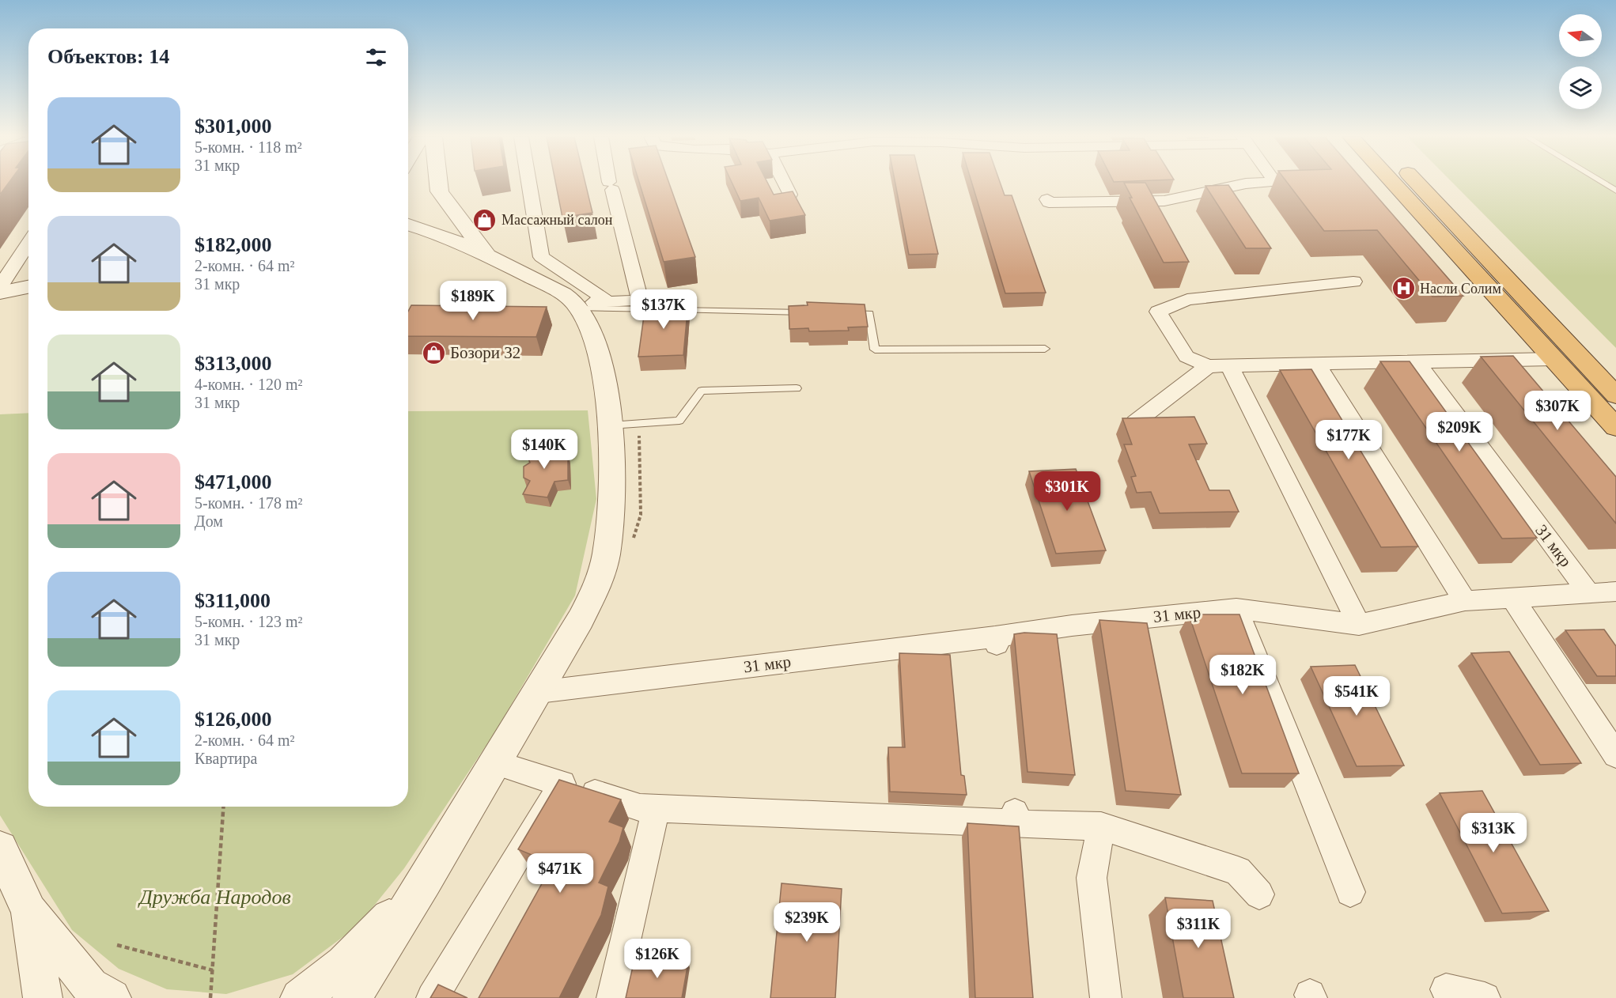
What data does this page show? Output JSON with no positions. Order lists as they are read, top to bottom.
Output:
{
  "streets": {
    "street": ["31 мкр"]
  },
  "parks": ["Дружба Народов"],
  "places": {
    "shop": ["Массажный салон", "Бозори 32"],
    "hospital": ["Насли Солим"]
  },
  "north": "left",
  "page": {
    "heading": "Объектов: 14",
    "list": [
      {
        "name": "$301,000",
        "note": "5-комн. · 118 m² · 31 мкр"
      },
      {
        "name": "$182,000",
        "note": "2-комн. · 64 m² · 31 мкр"
      },
      {
        "name": "$313,000",
        "note": "4-комн. · 120 m² · 31 мкр"
      },
      {
        "name": "$471,000",
        "note": "5-комн. · 178 m² · Дом"
      },
      {
        "name": "$311,000",
        "note": "5-комн. · 123 m² · 31 мкр"
      },
      {
        "name": "$126,000",
        "note": "2-комн. · 64 m² · Квартира"
      }
    ],
    "price": [
      "$189K",
      "$137K",
      "$307K",
      "$209K",
      "$177K",
      "$140K",
      "$301K",
      "$182K",
      "$541K",
      "$313K",
      "$471K",
      "$239K",
      "$311K",
      "$126K"
    ]
  }
}
